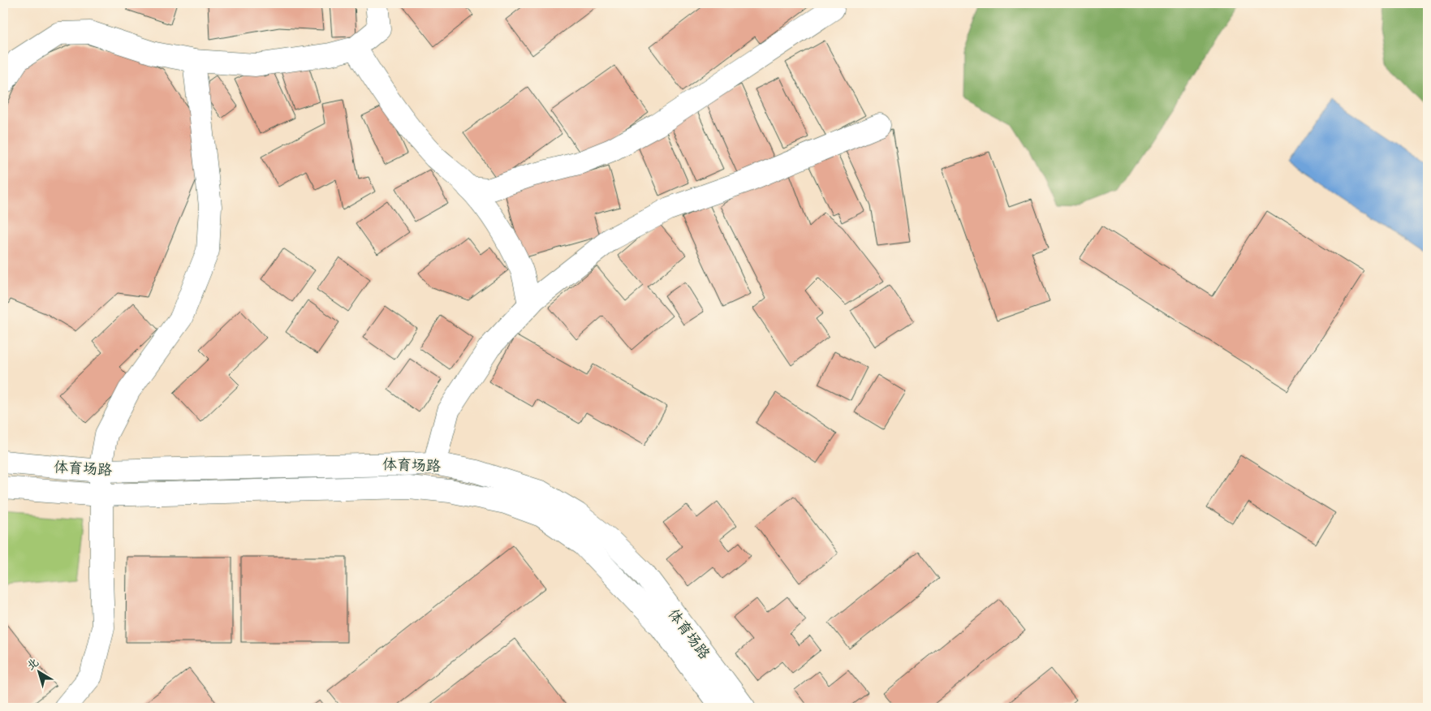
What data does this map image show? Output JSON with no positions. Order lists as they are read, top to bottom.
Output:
{
  "streets": {
    "main road": ["体育场路"]
  },
  "north": "top left"
}
